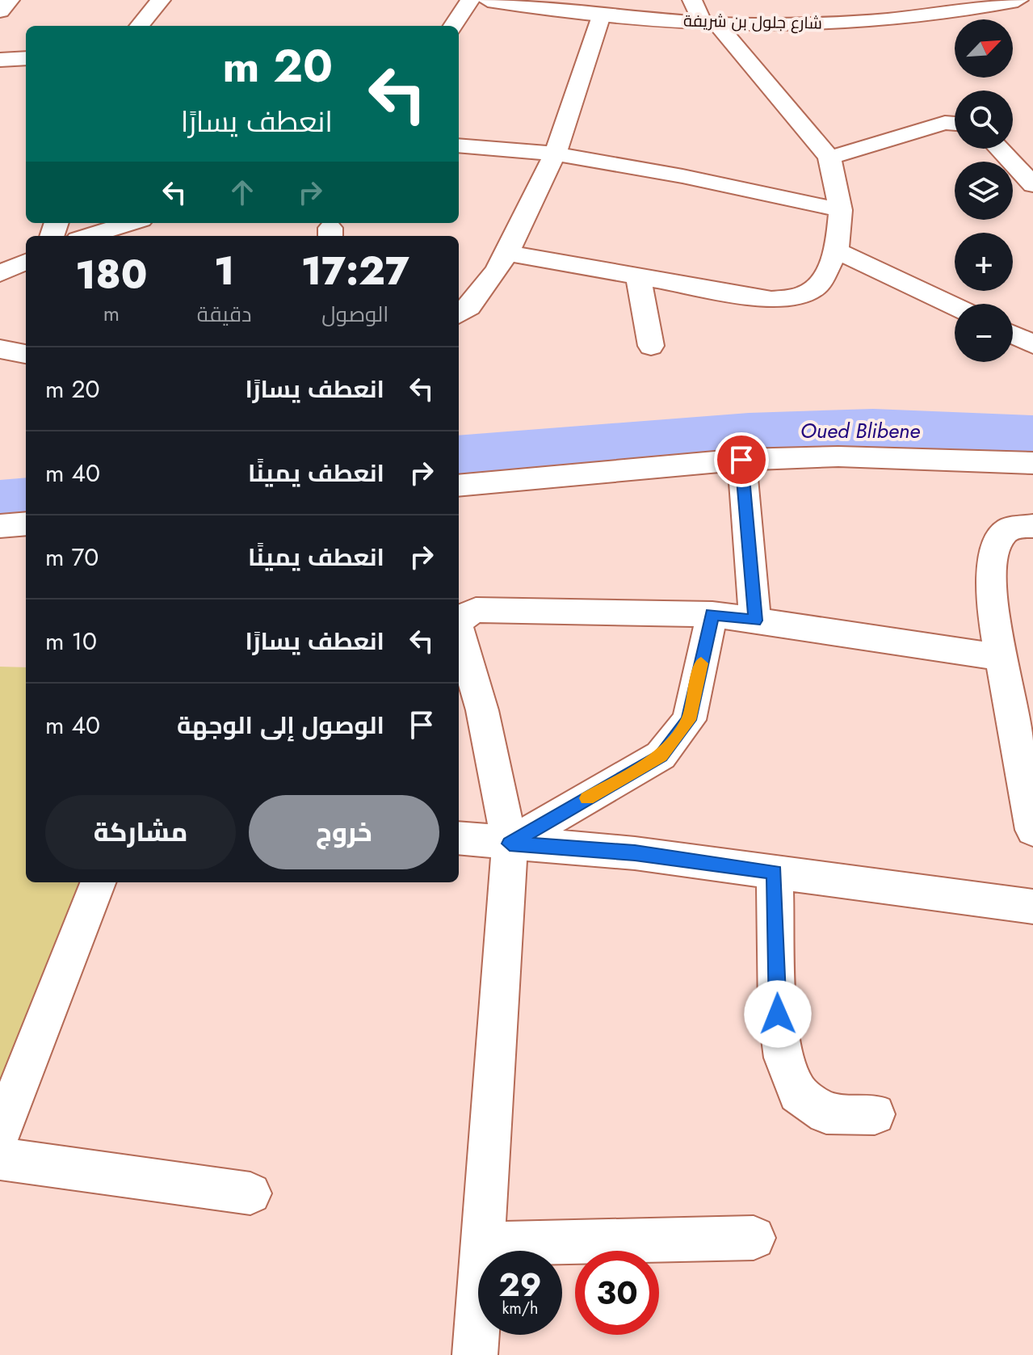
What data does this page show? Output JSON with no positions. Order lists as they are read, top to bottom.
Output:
{
  "streets": {
    "main road": ["شارع جلول بن شريفة"]
  },
  "water": ["Oued Blibene"],
  "north": "top right",
  "page": {
    "map_buttons": ["+", "−"],
    "turn": ["20 m", "انعطف يسارًا"],
    "eta": [
      "17:27",
      "الوصول",
      "1",
      "دقيقة",
      "180",
      "m"
    ],
    "list": [
      {
        "name": "انعطف يسارًا",
        "value": "20 m"
      },
      {
        "name": "انعطف يمينًا",
        "value": "40 m"
      },
      {
        "name": "انعطف يمينًا",
        "value": "70 m"
      },
      {
        "name": "انعطف يسارًا",
        "value": "10 m"
      },
      {
        "name": "الوصول إلى الوجهة",
        "value": "40 m"
      }
    ],
    "buttons": ["خروج", "مشاركة"],
    "speed": "29 km/h",
    "limit": "30"
  }
}
